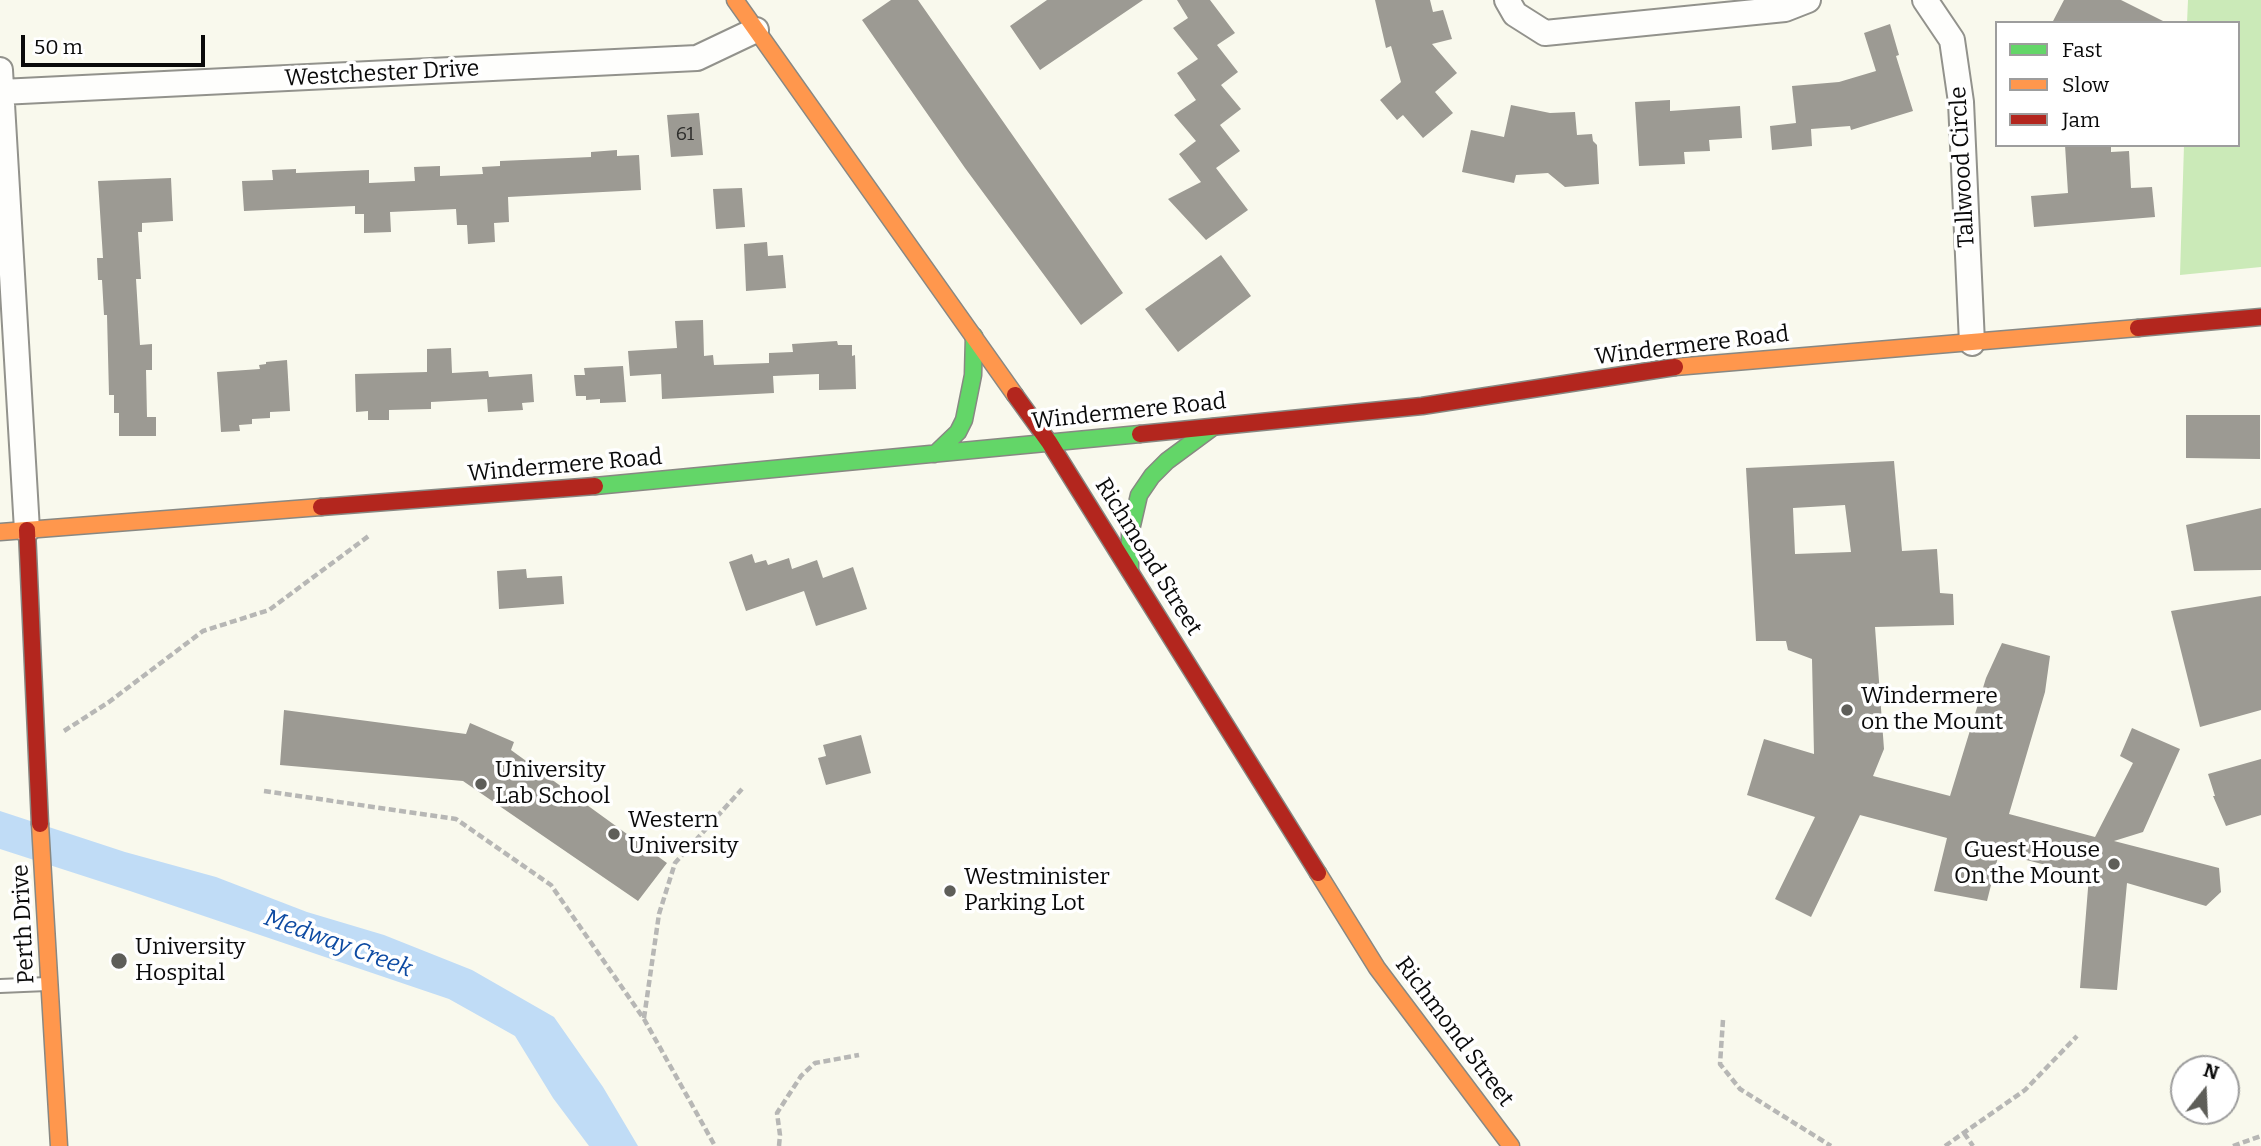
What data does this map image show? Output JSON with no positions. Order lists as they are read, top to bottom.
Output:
{
  "streets": {
    "main road": ["Windermere Road", "Richmond Street", "Perth Drive"],
    "street": ["Westchester Drive", "Tallwood Circle"]
  },
  "crossings": [
    ["Westchester Drive", "Richmond Street"],
    ["Tallwood Circle", "Windermere Road"],
    ["Windermere Road", "Richmond Street"],
    ["Windermere Road", "Perth Drive"]
  ],
  "water": ["Medway Creek"],
  "places": [
    "Windermere on the Mount",
    "University Lab School",
    "Western University",
    "Guest House On the Mount",
    "Westminister Parking Lot",
    "University Hospital"
  ],
  "house_numbers": ["61"],
  "legend": ["Fast", "Slow", "Jam"],
  "scale_bar": "50 m",
  "north": "top"
}
